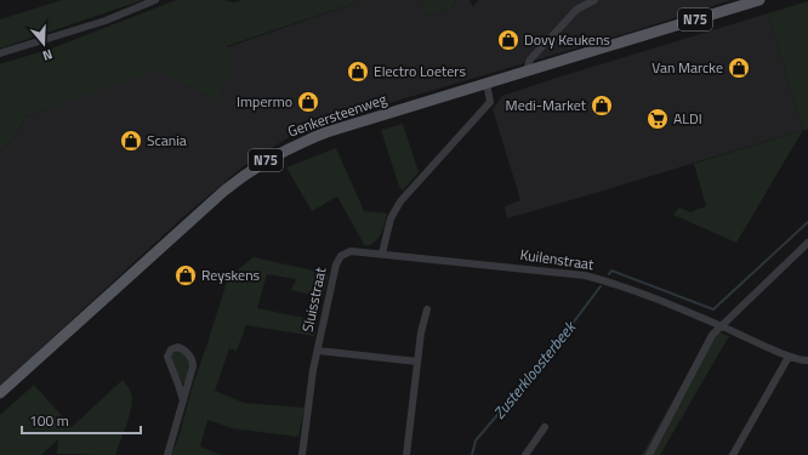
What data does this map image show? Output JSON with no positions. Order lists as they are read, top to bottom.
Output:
{
  "streets": {
    "main road": ["N75", "Genkersteenweg"],
    "street": ["Kuilenstraat", "Sluisstraat"]
  },
  "crossings": [
    ["Kuilenstraat", "Sluisstraat"]
  ],
  "water": ["Zusterkloosterbeek"],
  "places": {
    "shop": [
      "Dovy Keukens",
      "Van Marcke",
      "Electro Loeters",
      "Impermo",
      "Medi-Market",
      "Scania",
      "Reyskens"
    ],
    "supermarket": ["ALDI"]
  },
  "scale_bar": "100 m",
  "north": "bottom"
}
